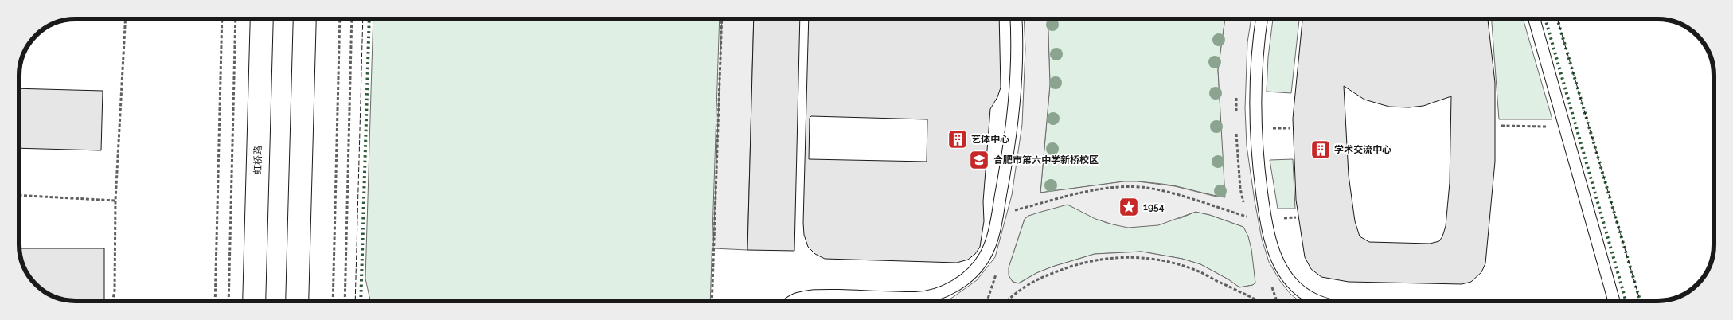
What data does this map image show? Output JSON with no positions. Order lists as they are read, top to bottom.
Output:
{
  "streets": {
    "main road": ["虹桥路"]
  },
  "places": {
    "building": ["艺体中心", "学术交流中心"],
    "school or university": ["合肥市第六中学新桥校区"],
    "place": ["1954"]
  }
}
